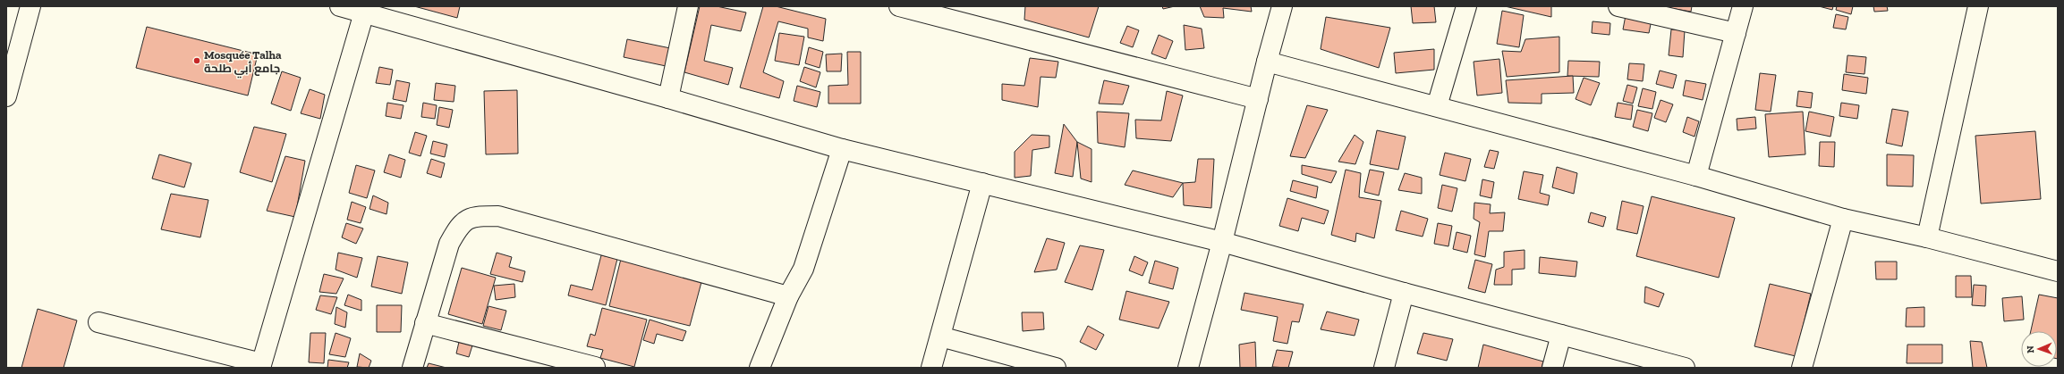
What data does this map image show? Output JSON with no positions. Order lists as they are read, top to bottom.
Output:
{
  "places": ["Mosquée Talha جامع أبي طلحة"],
  "north": "left"
}
